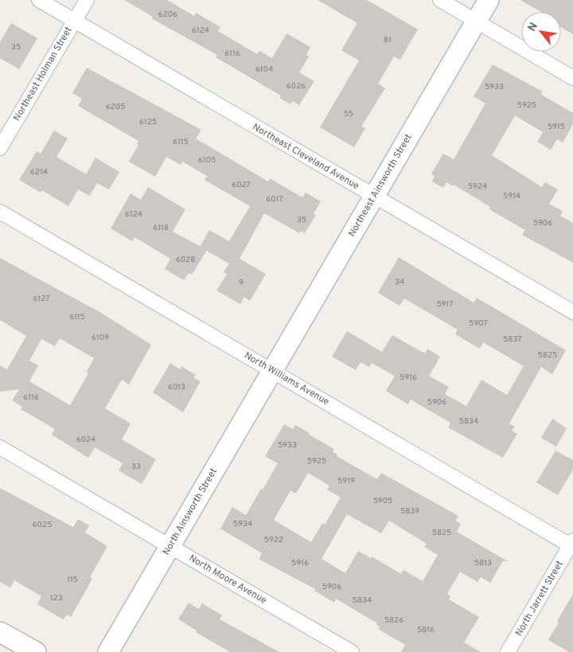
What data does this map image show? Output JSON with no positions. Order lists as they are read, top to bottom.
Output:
{
  "streets": {
    "street": [
      "Northeast Holman Street",
      "Northeast Cleveland Avenue",
      "Northeast Ainsworth Street",
      "North Williams Avenue",
      "North Ainsworth Street",
      "North Moore Avenue",
      "North Jarrett Street"
    ]
  },
  "crossings": [
    ["Northeast Holman Street", "Northeast Cleveland Avenue"],
    ["Northeast Cleveland Avenue", "Northeast Ainsworth Street"],
    ["Northeast Ainsworth Street", "North Williams Avenue"],
    ["Northeast Ainsworth Street", "North Ainsworth Street"],
    ["North Williams Avenue", "North Ainsworth Street"],
    ["North Williams Avenue", "North Jarrett Street"],
    ["North Ainsworth Street", "North Moore Avenue"]
  ],
  "house_numbers": [
    "6206",
    "6124",
    "81",
    "35",
    "6116",
    "6104",
    "6026",
    "5933",
    "5925",
    "6205",
    "55",
    "6125",
    "5915",
    "6115",
    "6105",
    "6214",
    "6027",
    "5924",
    "5914",
    "6017",
    "6124",
    "35",
    "5906",
    "6118",
    "6028",
    "34",
    "9",
    "6127",
    "5917",
    "6115",
    "5907",
    "6109",
    "5837",
    "5825",
    "5916",
    "6013",
    "6116",
    "5906",
    "5834",
    "6024",
    "5933",
    "5925",
    "33",
    "5919",
    "5905",
    "5839",
    "5934",
    "6025",
    "5825",
    "5922",
    "5916",
    "5813",
    "115",
    "5906",
    "123",
    "5834",
    "5826",
    "5816"
  ],
  "north": "top left"
}
